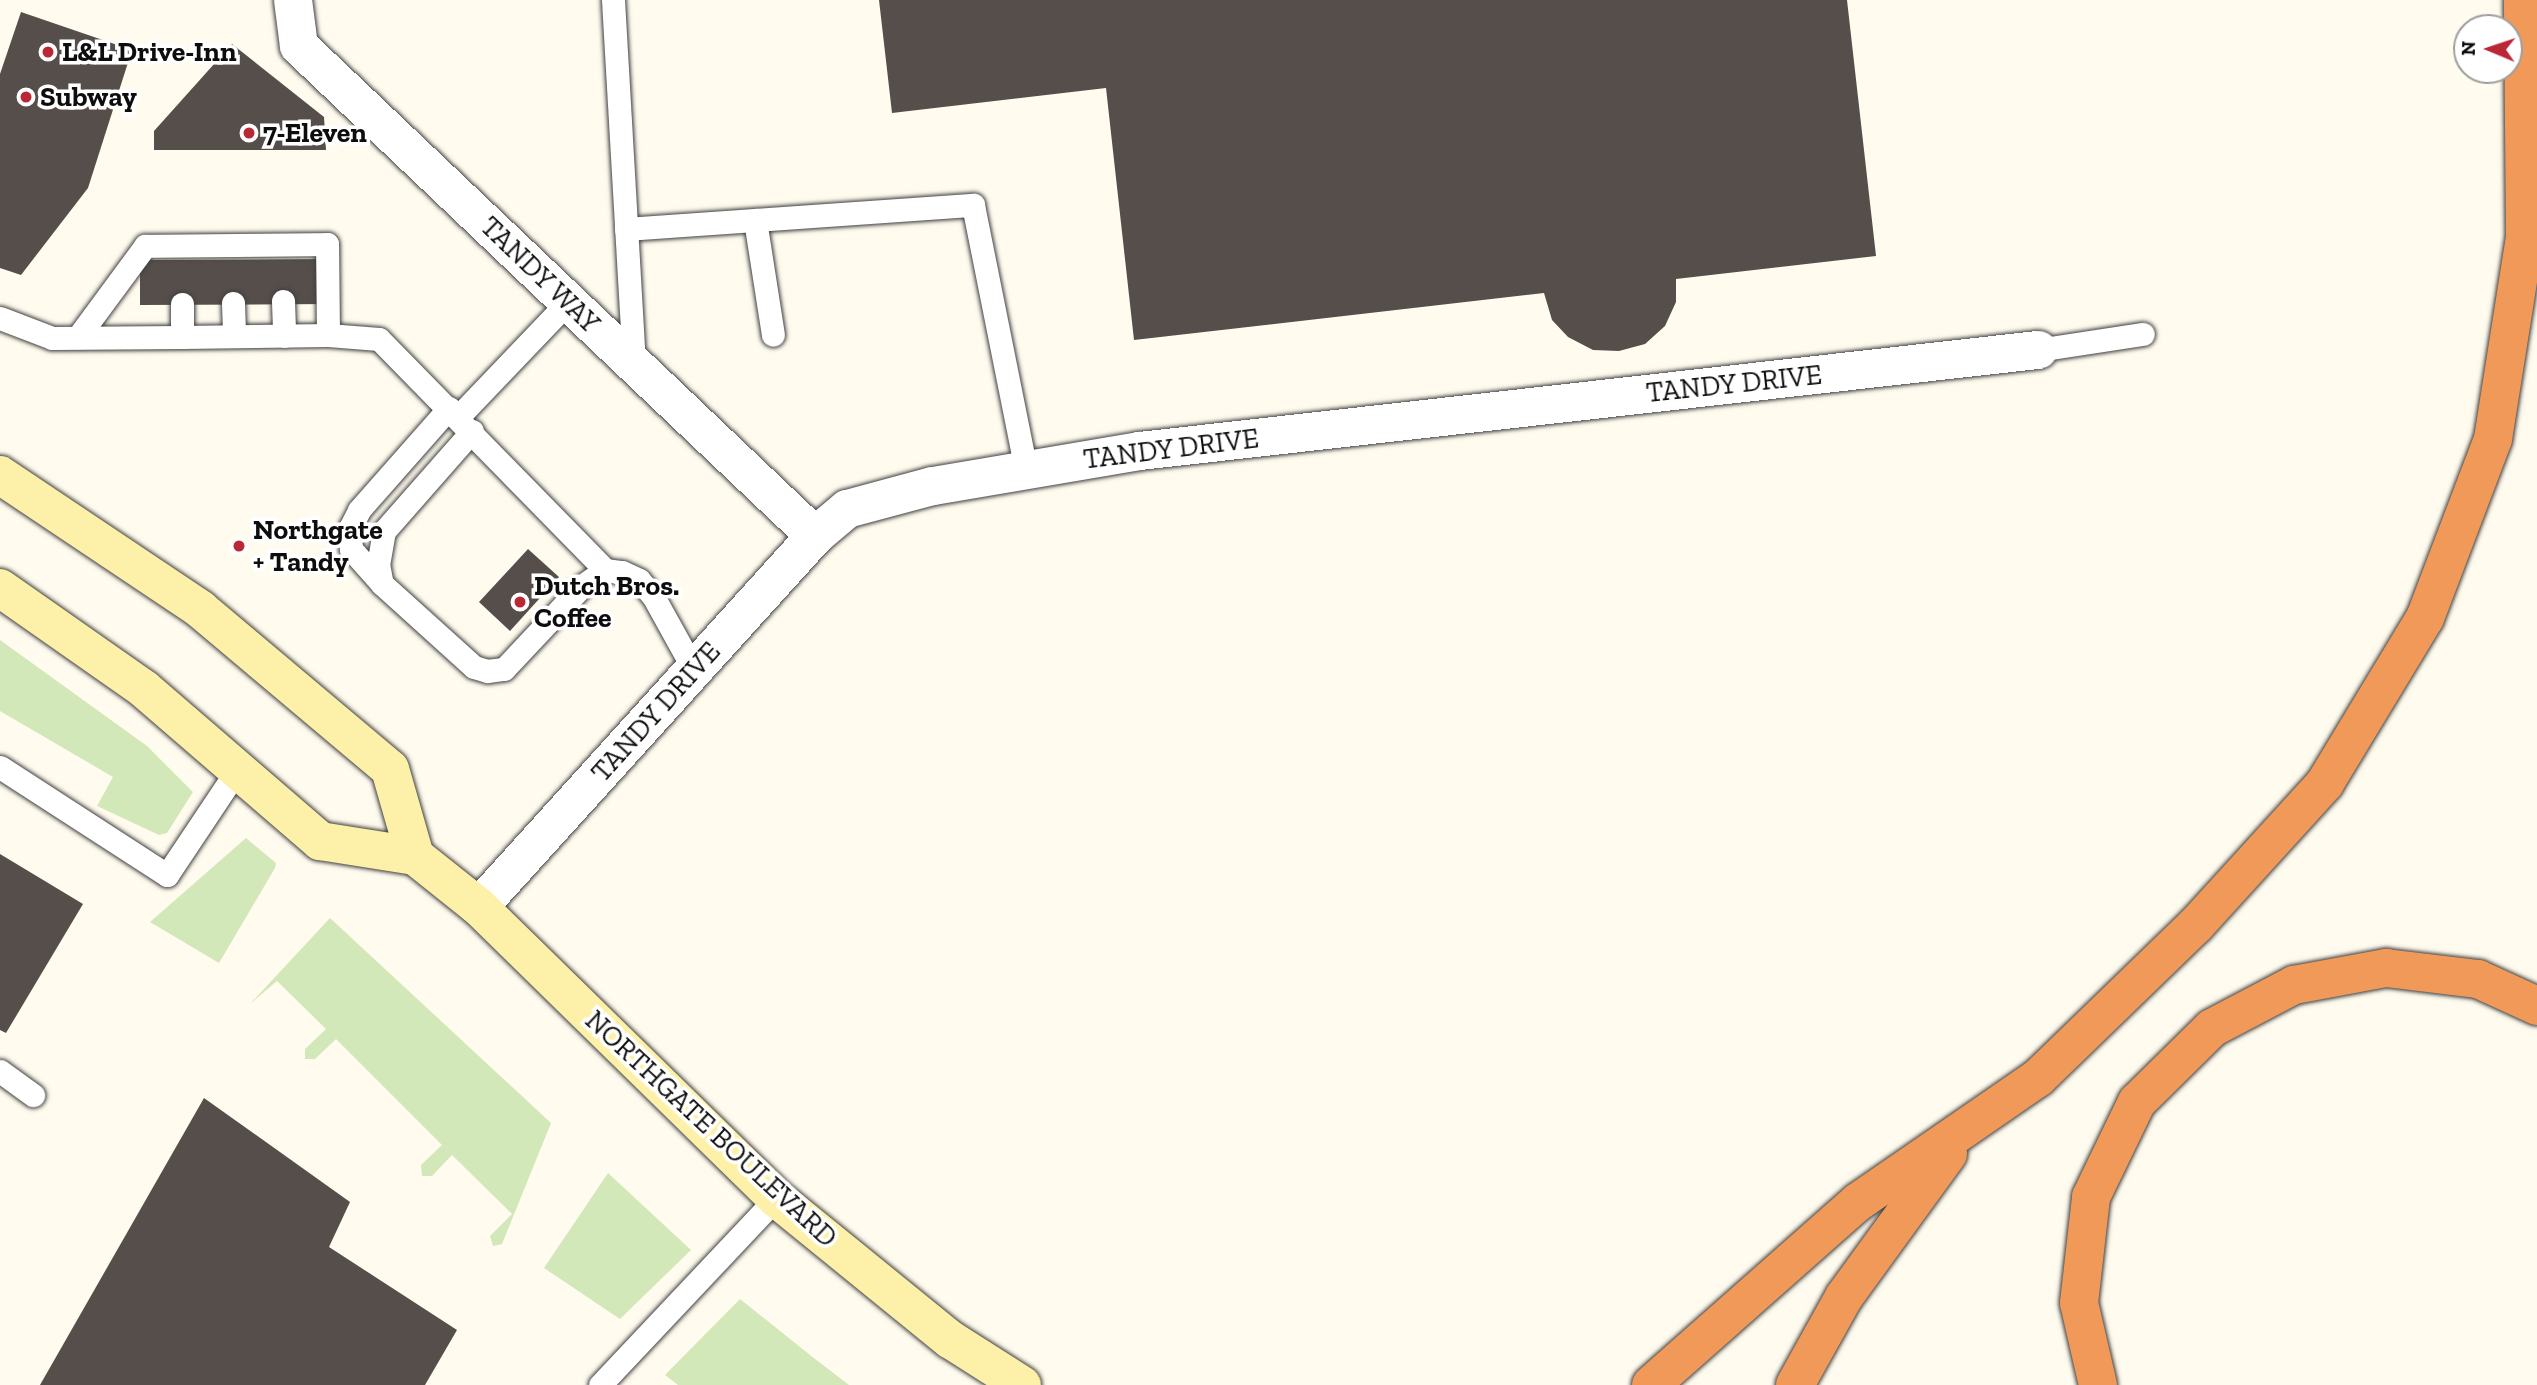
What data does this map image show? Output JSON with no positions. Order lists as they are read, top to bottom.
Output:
{
  "streets": {
    "main road": ["NORTHGATE BOULEVARD"],
    "street": ["TANDY WAY", "TANDY DRIVE"]
  },
  "crossings": [
    ["TANDY WAY", "TANDY DRIVE"],
    ["TANDY DRIVE", "NORTHGATE BOULEVARD"]
  ],
  "places": [
    "L&L Drive-Inn",
    "Subway",
    "7-Eleven",
    "Northgate + Tandy",
    "Dutch Bros. Coffee"
  ],
  "north": "left"
}
